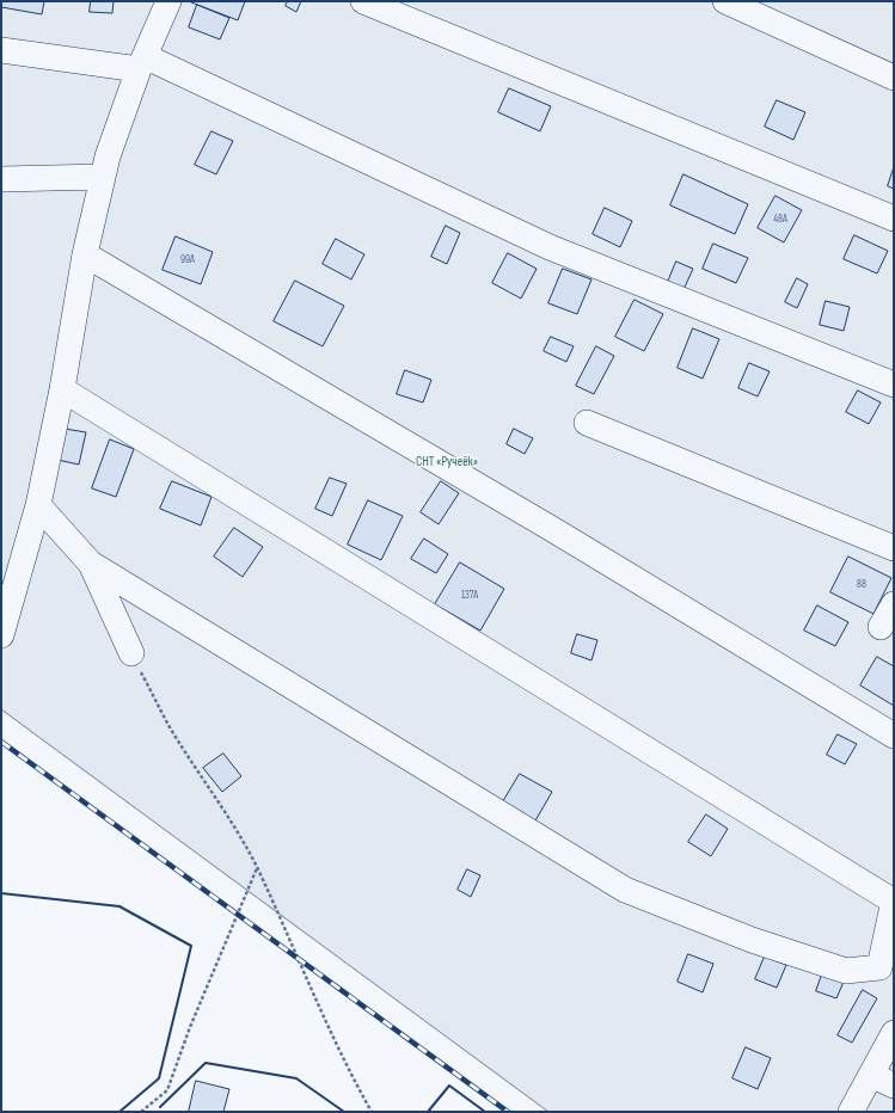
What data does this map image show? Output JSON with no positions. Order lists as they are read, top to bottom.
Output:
{
  "parks": ["СНТ «Ручеёк»"],
  "house_numbers": [
    "48А",
    "99А",
    "88",
    "137А"
  ]
}
